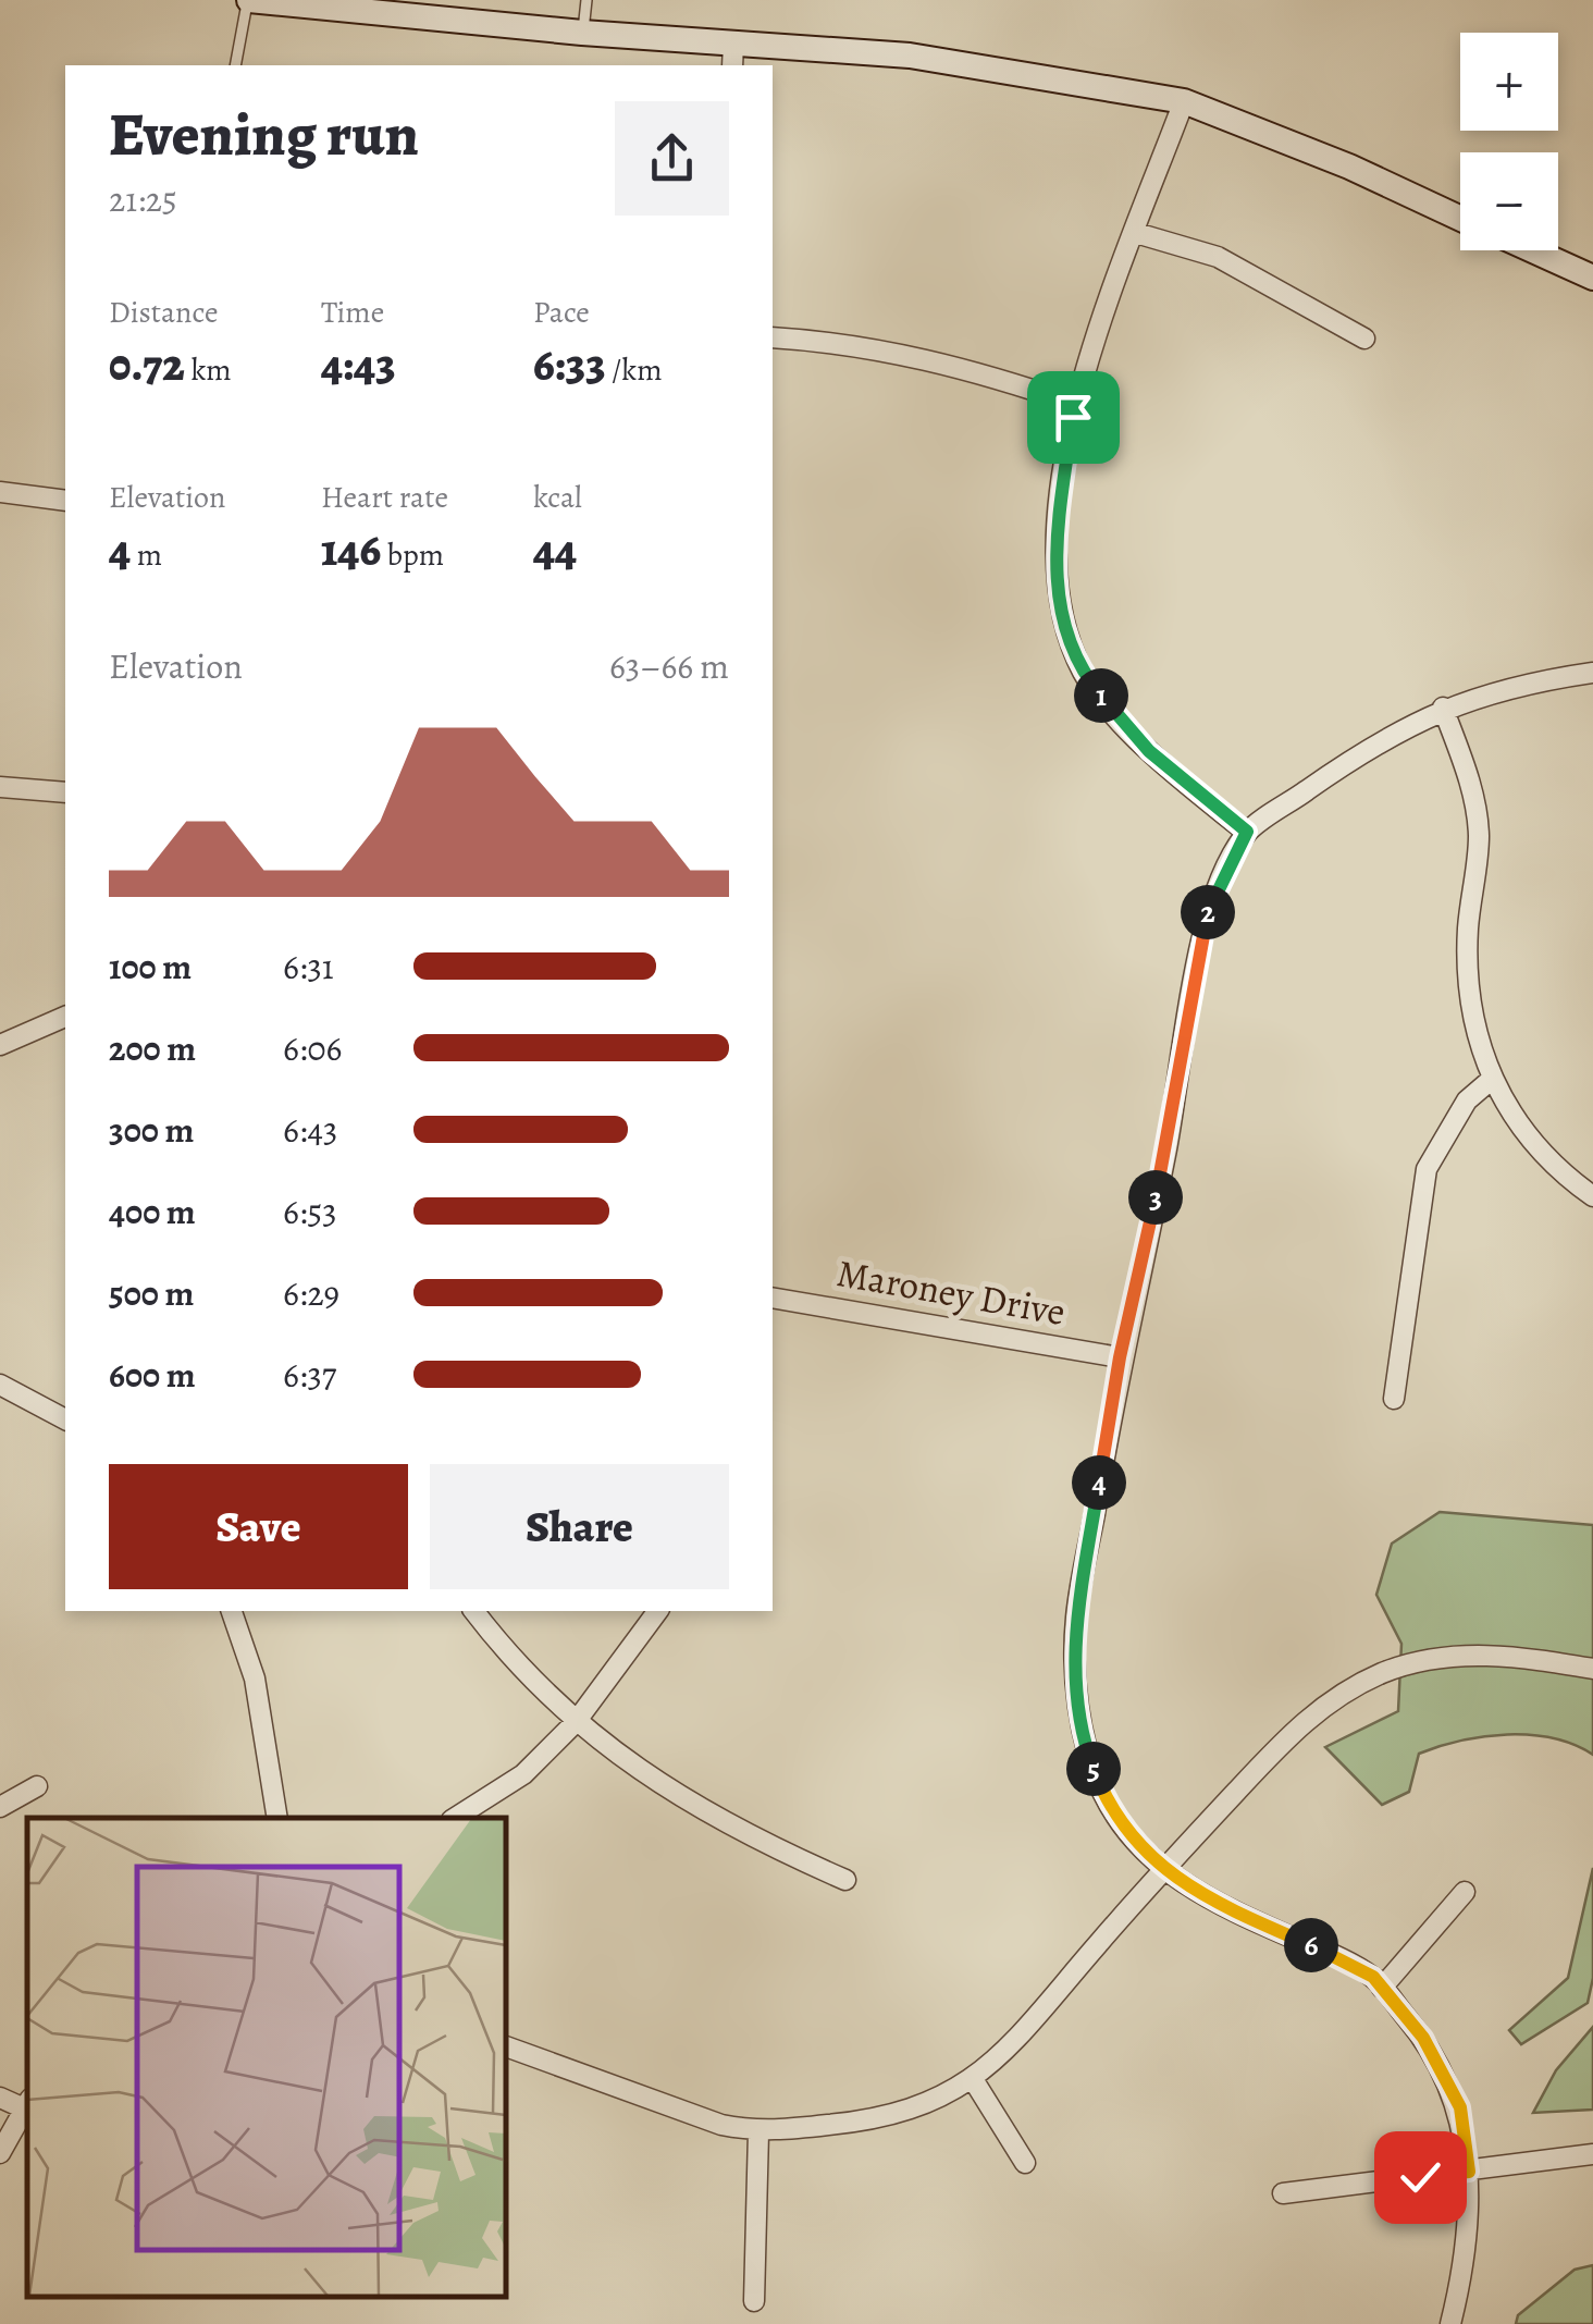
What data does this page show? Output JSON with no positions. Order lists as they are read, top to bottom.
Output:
{
  "streets": {
    "street": ["Maroney Drive"]
  },
  "page": {
    "map_buttons": ["+", "−"],
    "heading": ["Evening run", "21:25"],
    "stats": [
      ["Distance", "0.72 km"],
      ["Time", "4:43"],
      ["Pace", "6:33 /km"],
      ["Elevation", "4 m"],
      ["Heart rate", "146 bpm"],
      ["kcal", "44"]
    ],
    "chart": ["Elevation", "63–66 m"],
    "pins": [
      "1",
      "2",
      "3",
      "4",
      "5",
      "6"
    ],
    "list": [
      {
        "name": "100 m",
        "note": "6:31"
      },
      {
        "name": "200 m",
        "note": "6:06"
      },
      {
        "name": "300 m",
        "note": "6:43"
      },
      {
        "name": "400 m",
        "note": "6:53"
      },
      {
        "name": "500 m",
        "note": "6:29"
      },
      {
        "name": "600 m",
        "note": "6:37"
      }
    ],
    "buttons": ["Save", "Share"]
  }
}
